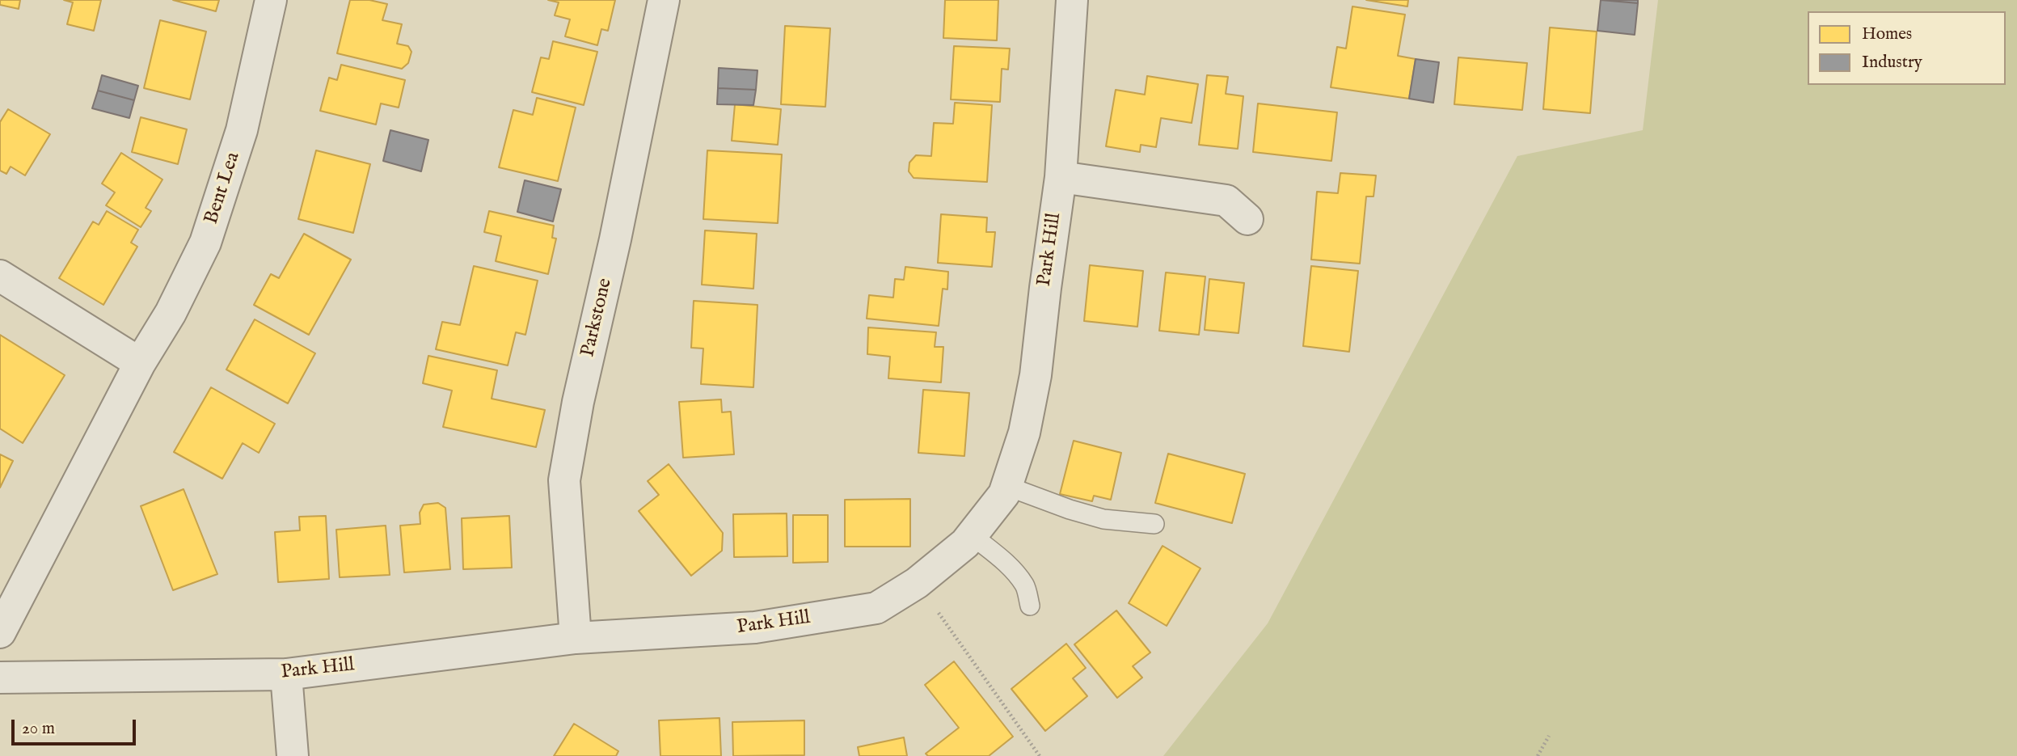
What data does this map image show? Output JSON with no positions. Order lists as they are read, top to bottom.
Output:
{
  "streets": {
    "street": ["Bent Lea", "Park Hill", "Parkstone"]
  },
  "crossings": [
    ["Park Hill", "Parkstone"]
  ],
  "legend": ["Homes", "Industry"],
  "scale_bar": "20 m"
}
